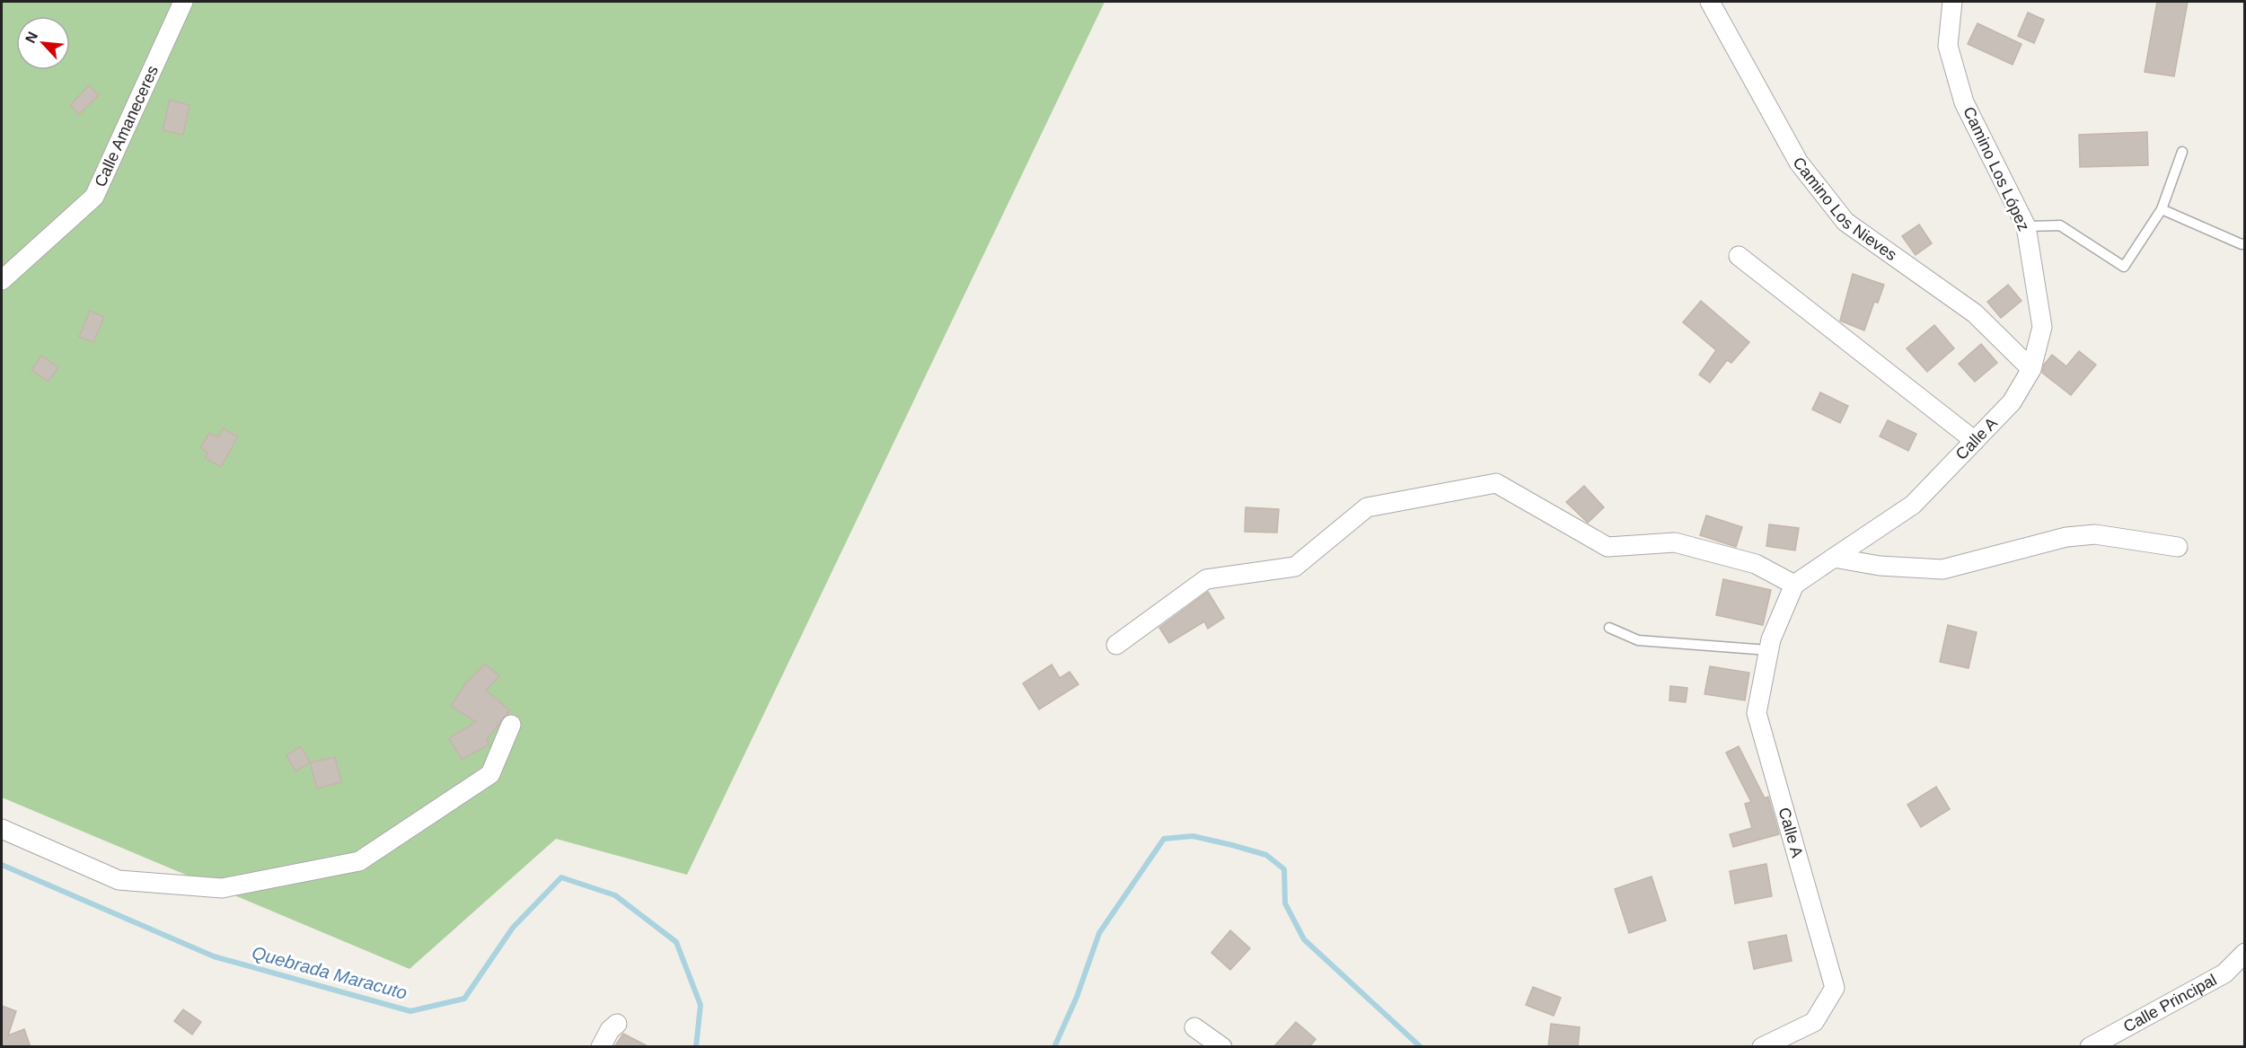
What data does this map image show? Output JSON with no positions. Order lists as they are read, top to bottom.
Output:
{
  "streets": {
    "street": [
      "Calle Amaneceres",
      "Camino Los López",
      "Camino Los Nieves",
      "Calle A",
      "Calle Principal"
    ]
  },
  "crossings": [
    ["Camino Los López", "Camino Los Nieves"],
    ["Camino Los López", "Calle A"],
    ["Camino Los Nieves", "Calle A"]
  ],
  "water": ["Quebrada Maracuto"],
  "north": "top left"
}
